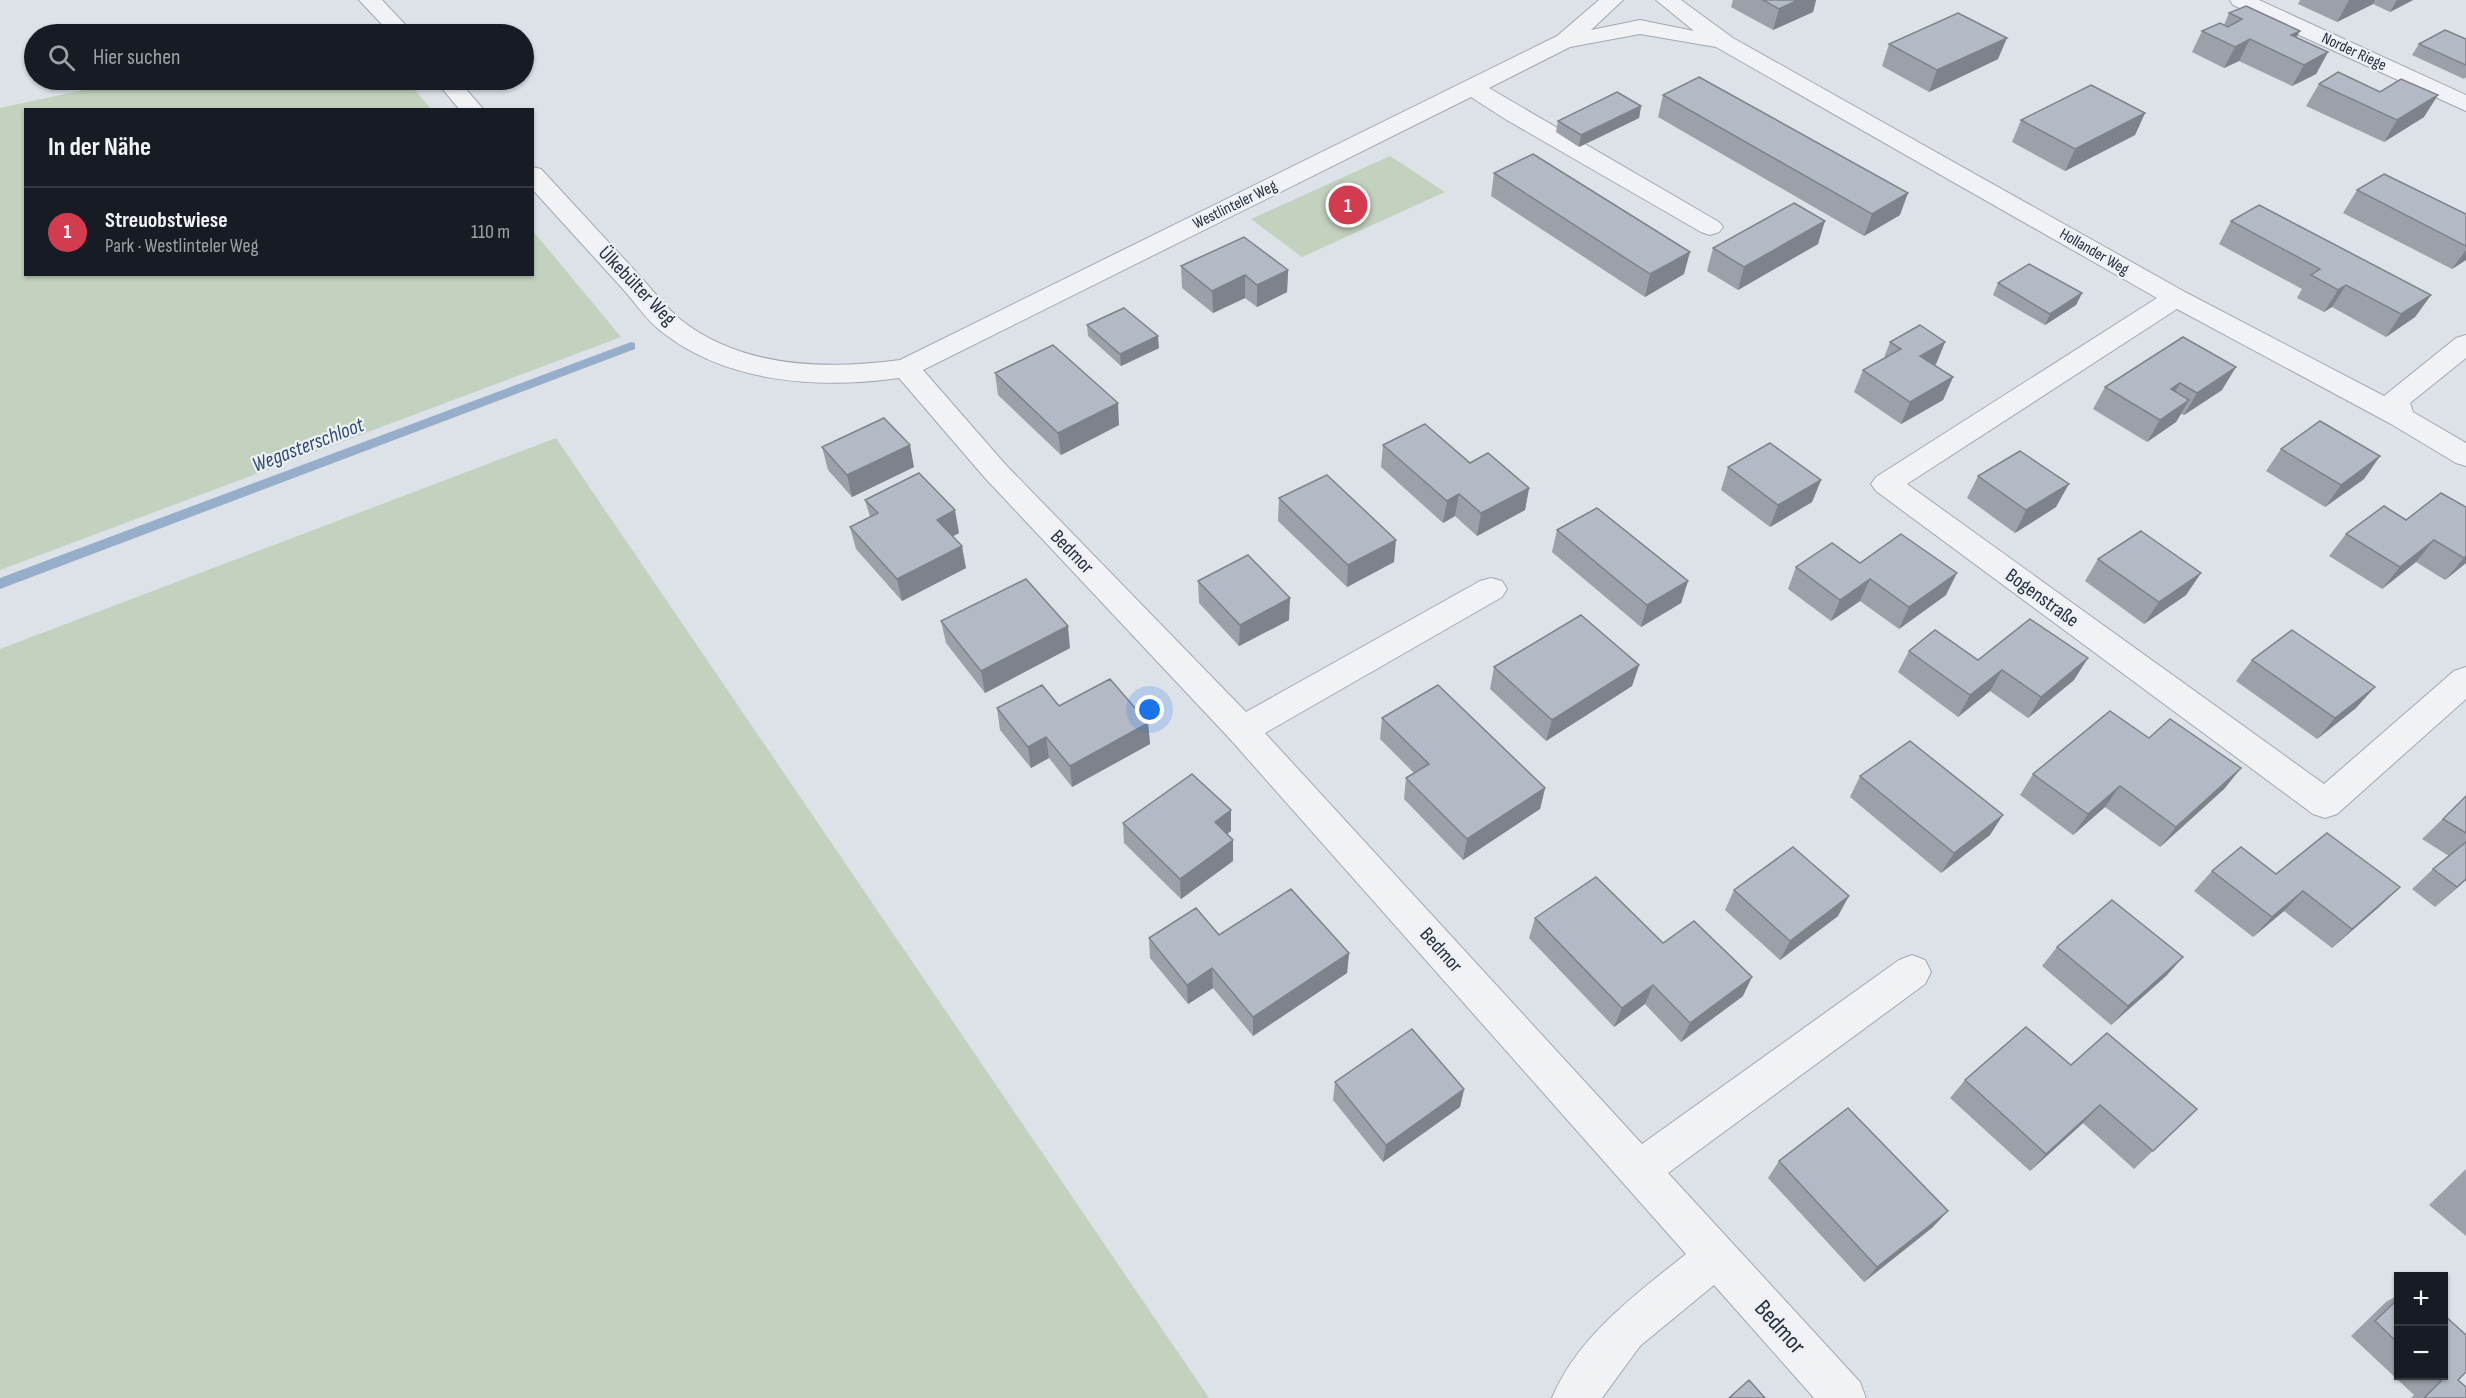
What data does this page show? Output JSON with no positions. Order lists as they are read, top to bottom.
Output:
{
  "streets": {
    "street": [
      "Norder Riege",
      "Westlinteler Weg",
      "Hollander Weg",
      "Ülkebülter Weg",
      "Bedmor",
      "Bogenstraße"
    ]
  },
  "crossings": [
    ["Westlinteler Weg", "Hollander Weg"],
    ["Westlinteler Weg", "Ülkebülter Weg"],
    ["Westlinteler Weg", "Bedmor"],
    ["Hollander Weg", "Bogenstraße"],
    ["Ülkebülter Weg", "Bedmor"]
  ],
  "water": ["Wegasterschloot"],
  "page": {
    "search": "Hier suchen",
    "heading": "In der Nähe",
    "pins": "1",
    "list": [
      {
        "mark": "1",
        "name": "Streuobstwiese",
        "note": "Park · Westlinteler Weg",
        "value": "110 m"
      }
    ],
    "map_buttons": ["+", "−"]
  }
}
